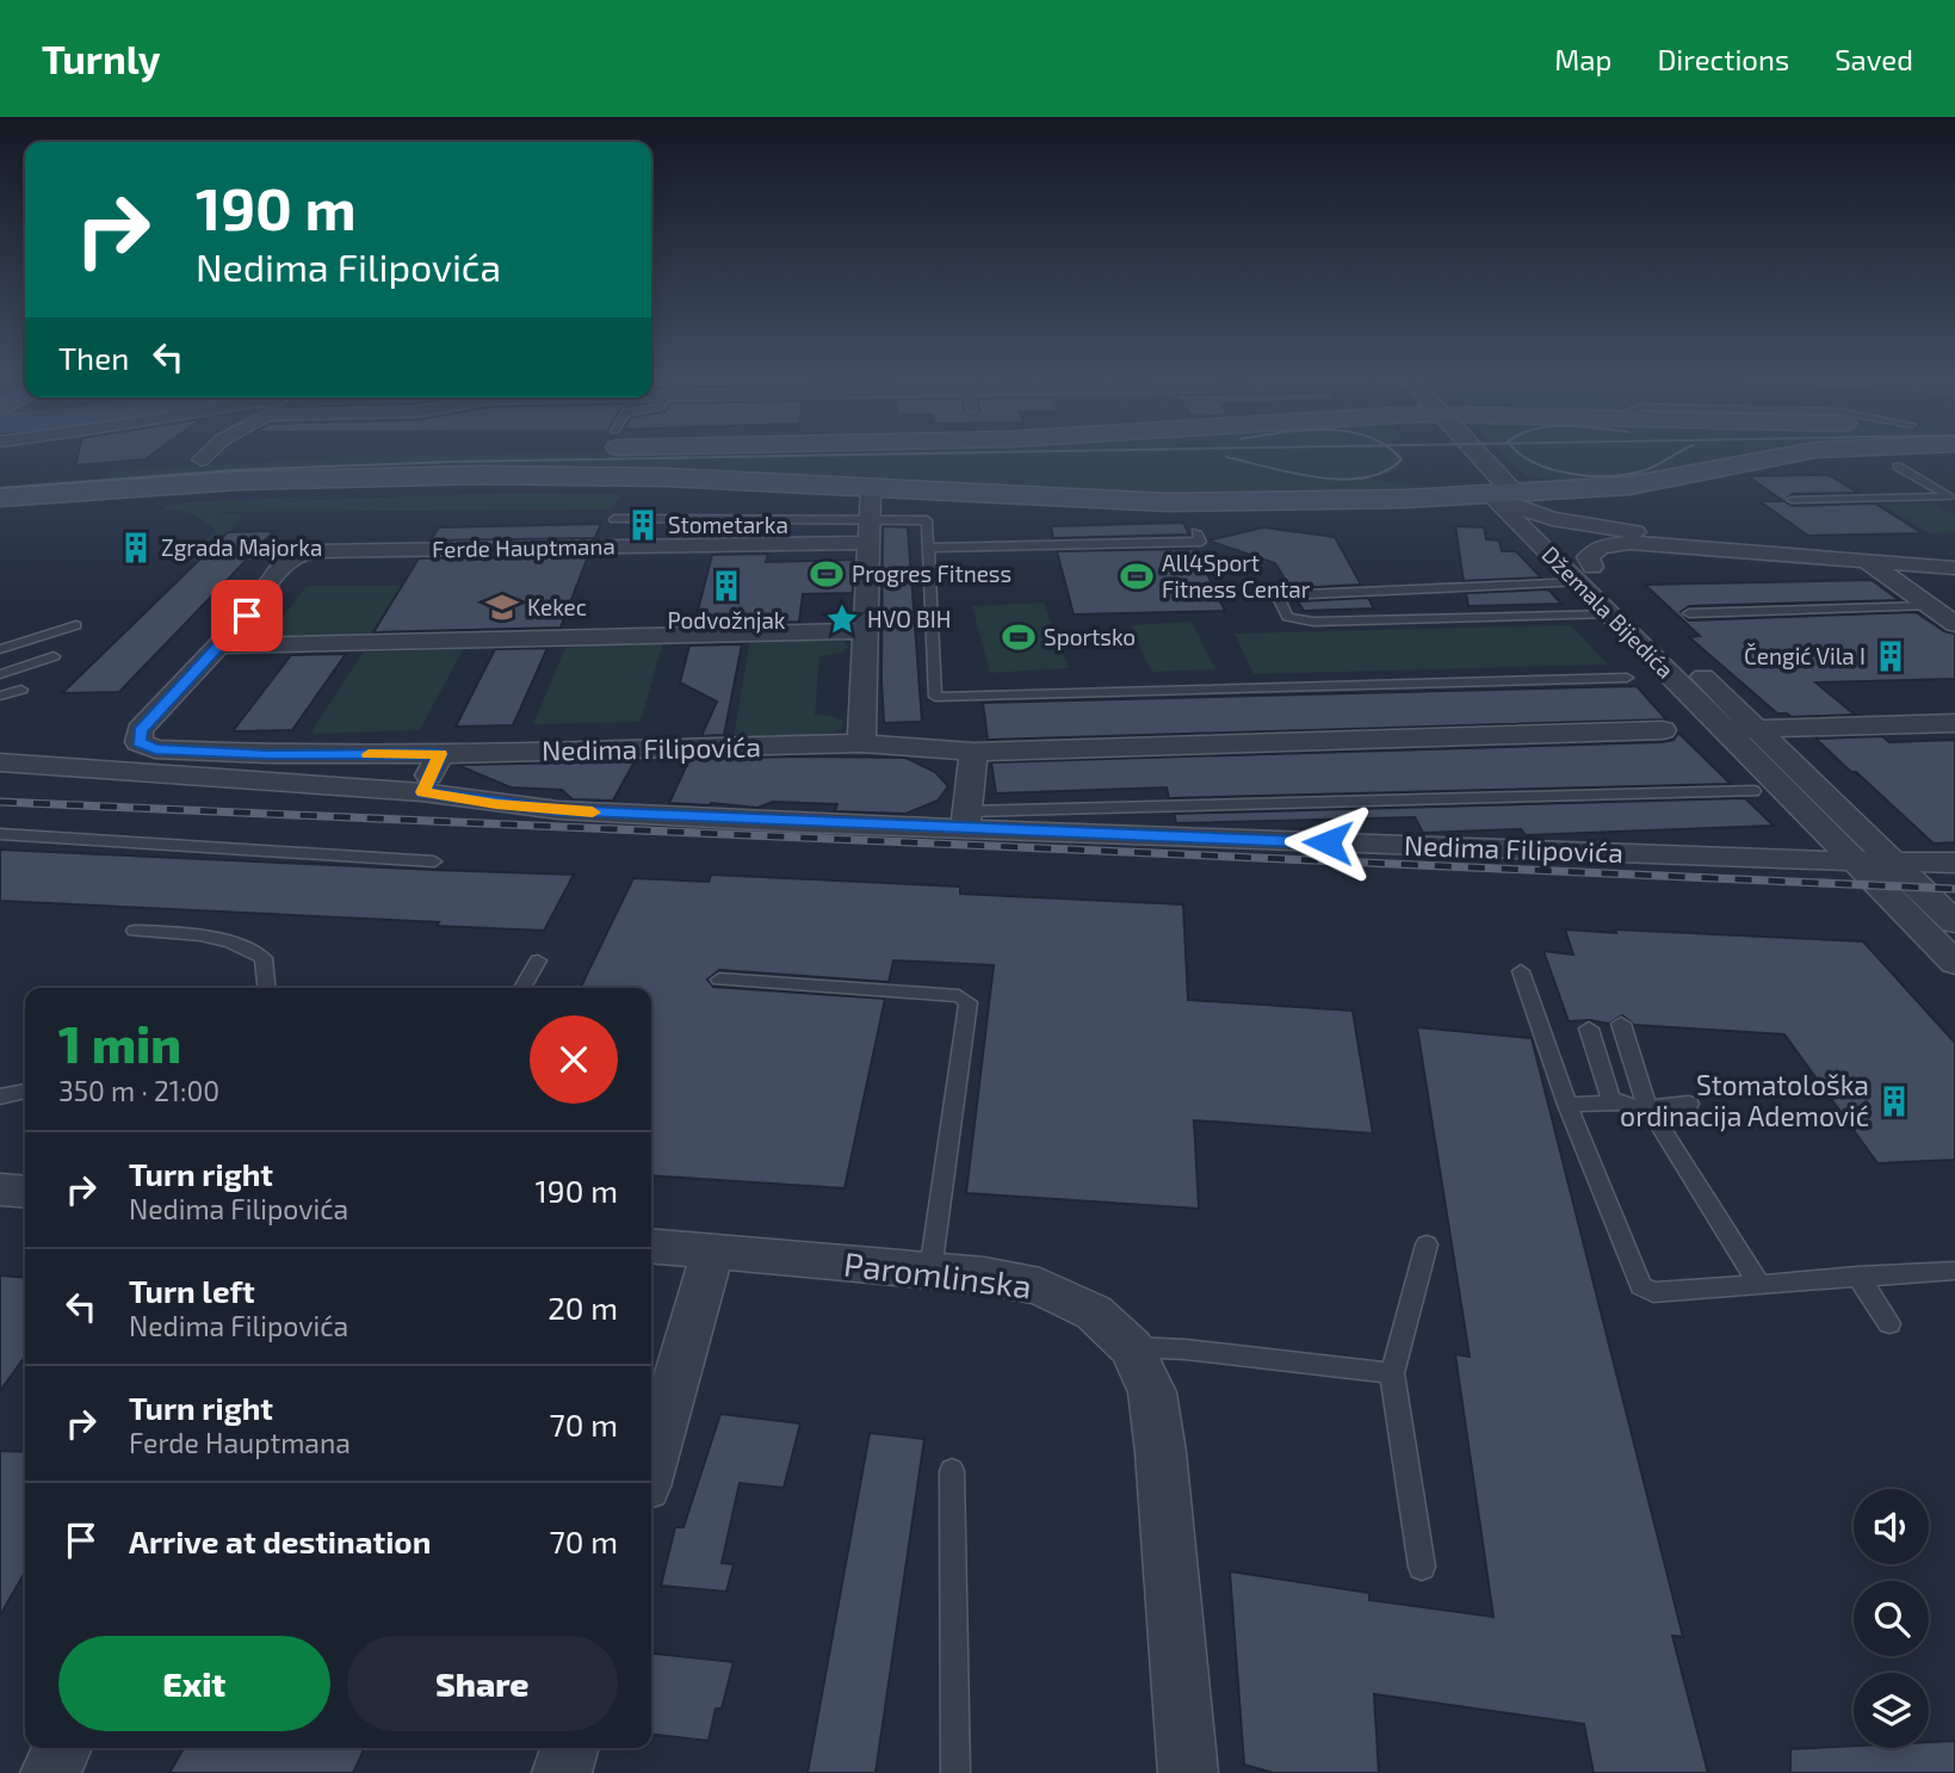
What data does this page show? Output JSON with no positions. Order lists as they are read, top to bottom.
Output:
{
  "streets": {
    "street": [
      "Ferde Hauptmana",
      "Džemala Bijedića",
      "Nedima Filipovića",
      "Paromlinska"
    ]
  },
  "crossings": [
    ["Ferde Hauptmana", "Nedima Filipovića"],
    ["Džemala Bijedića", "Nedima Filipovića"]
  ],
  "places": {
    "building": [
      "Stometarka",
      "Zgrada Majorka",
      "Podvožnjak",
      "Čengić Vila I",
      "Stomatološka ordinacija Ademović"
    ],
    "sports": ["Progres Fitness", "All4Sport Fitness Centar", "Sportsko"],
    "school or university": ["Kekec"],
    "place": ["HVO BIH"]
  },
  "page": {
    "header": "Turnly",
    "nav": ["Map", "Directions", "Saved"],
    "turn": ["190 m", "Nedima Filipovića"],
    "then": "Then",
    "heading": ["1 min", "350 m · 21:00"],
    "list": [
      {
        "name": "Turn right",
        "note": "Nedima Filipovića",
        "value": "190 m"
      },
      {
        "name": "Turn left",
        "note": "Nedima Filipovića",
        "value": "20 m"
      },
      {
        "name": "Turn right",
        "note": "Ferde Hauptmana",
        "value": "70 m"
      },
      {
        "name": "Arrive at destination",
        "value": "70 m"
      }
    ],
    "buttons": ["Exit", "Share"]
  }
}
